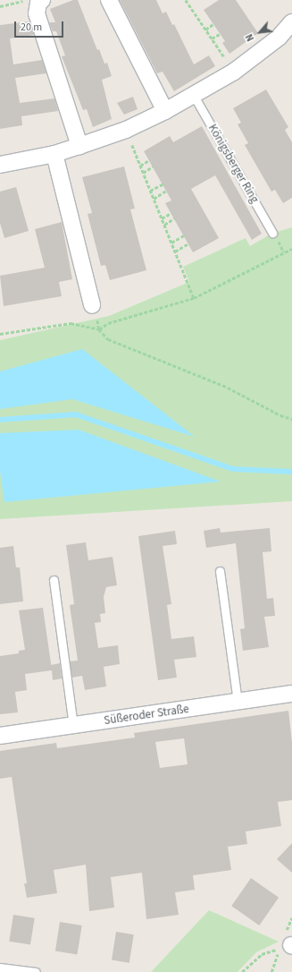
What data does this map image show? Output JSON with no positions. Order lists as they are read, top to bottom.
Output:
{
  "streets": {
    "street": ["Süßeroder Straße"],
    "lane": ["Königsberger Ring"]
  },
  "scale_bar": "20 m",
  "north": "bottom left"
}
